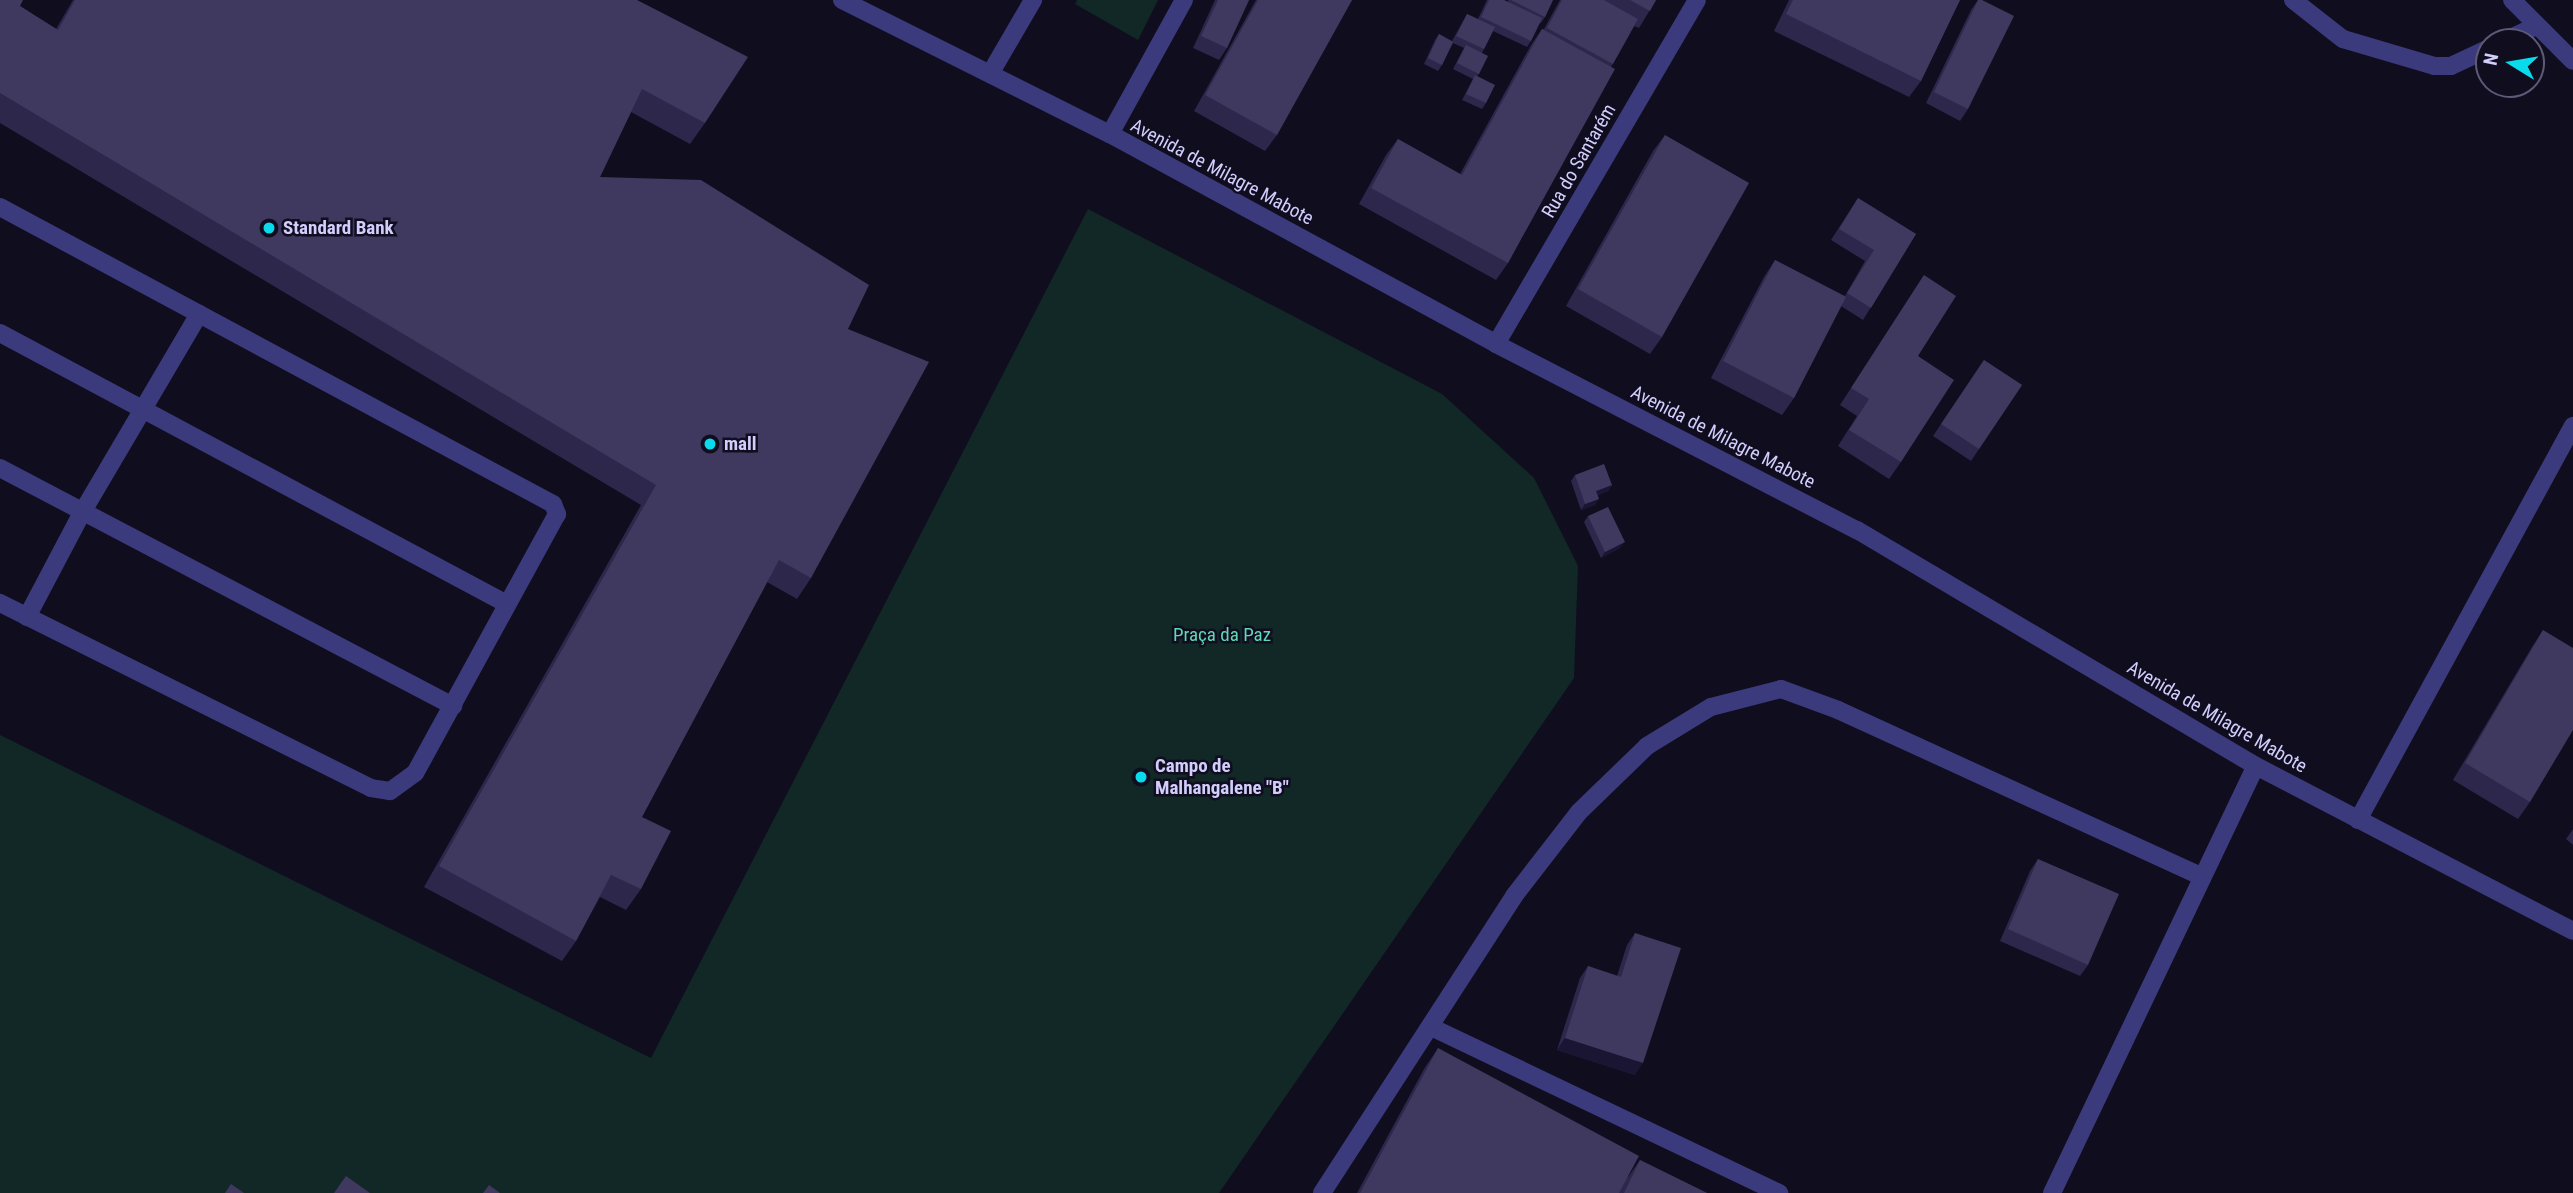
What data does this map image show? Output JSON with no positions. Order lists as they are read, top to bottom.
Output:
{
  "streets": {
    "street": ["Rua do Santarém", "Avenida de Milagre Mabote"]
  },
  "crossings": [
    ["Rua do Santarém", "Avenida de Milagre Mabote"]
  ],
  "parks": ["Praça da Paz"],
  "places": ["Standard Bank", "mall", "Campo de Malhangalene \"B\""],
  "north": "left"
}
